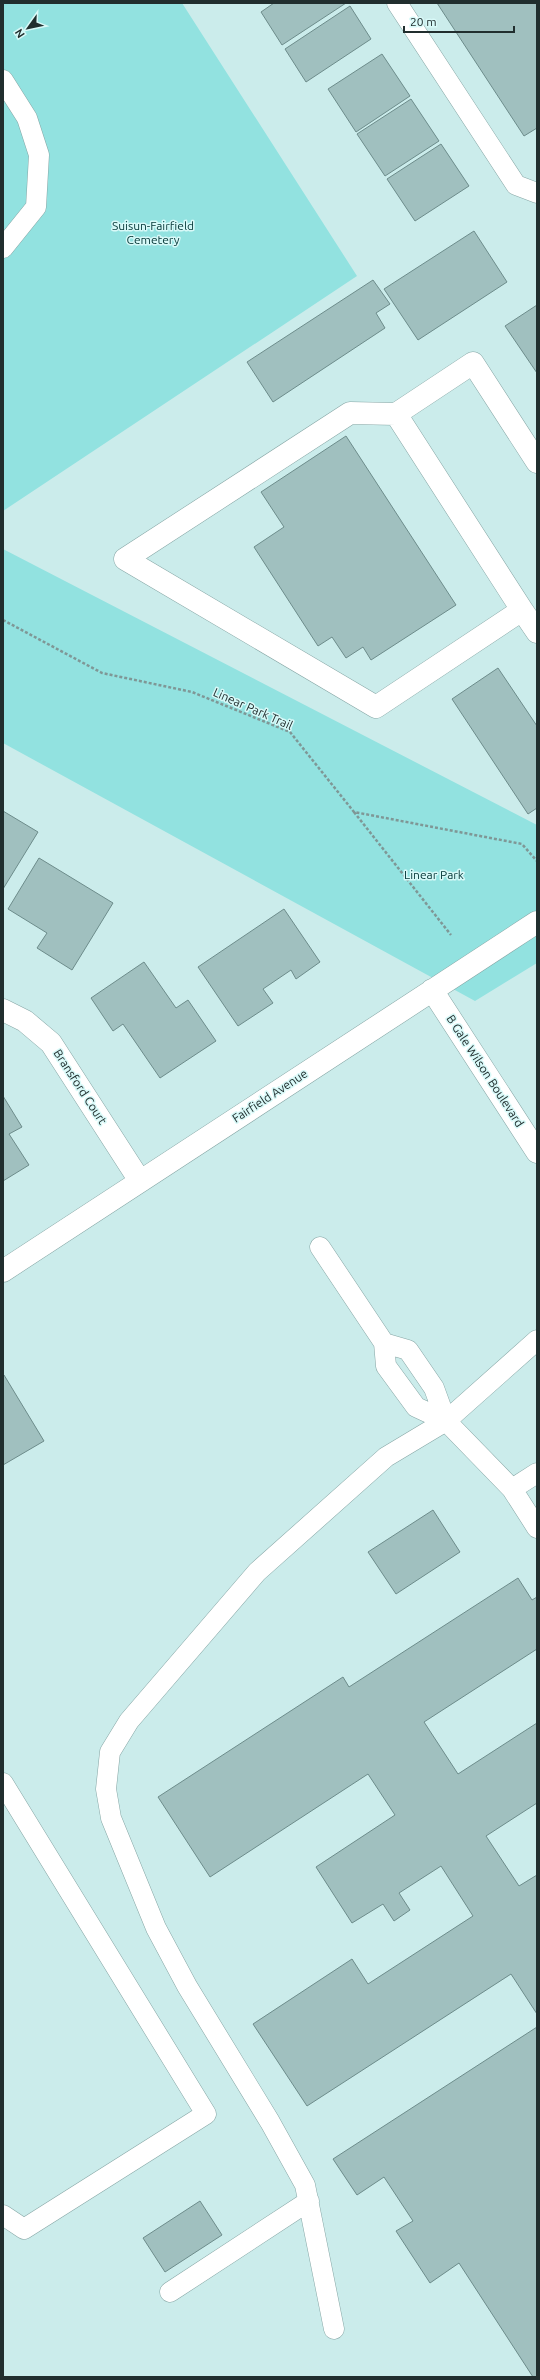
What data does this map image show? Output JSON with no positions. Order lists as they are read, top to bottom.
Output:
{
  "streets": {
    "street": ["B Gale Wilson Boulevard", "Bransford Court", "Fairfield Avenue"],
    "path": ["Linear Park Trail"]
  },
  "crossings": [
    ["B Gale Wilson Boulevard", "Fairfield Avenue"],
    ["Bransford Court", "Fairfield Avenue"]
  ],
  "parks": ["Suisun-Fairfield Cemetery", "Linear Park"],
  "scale_bar": "20 m",
  "north": "bottom left"
}
